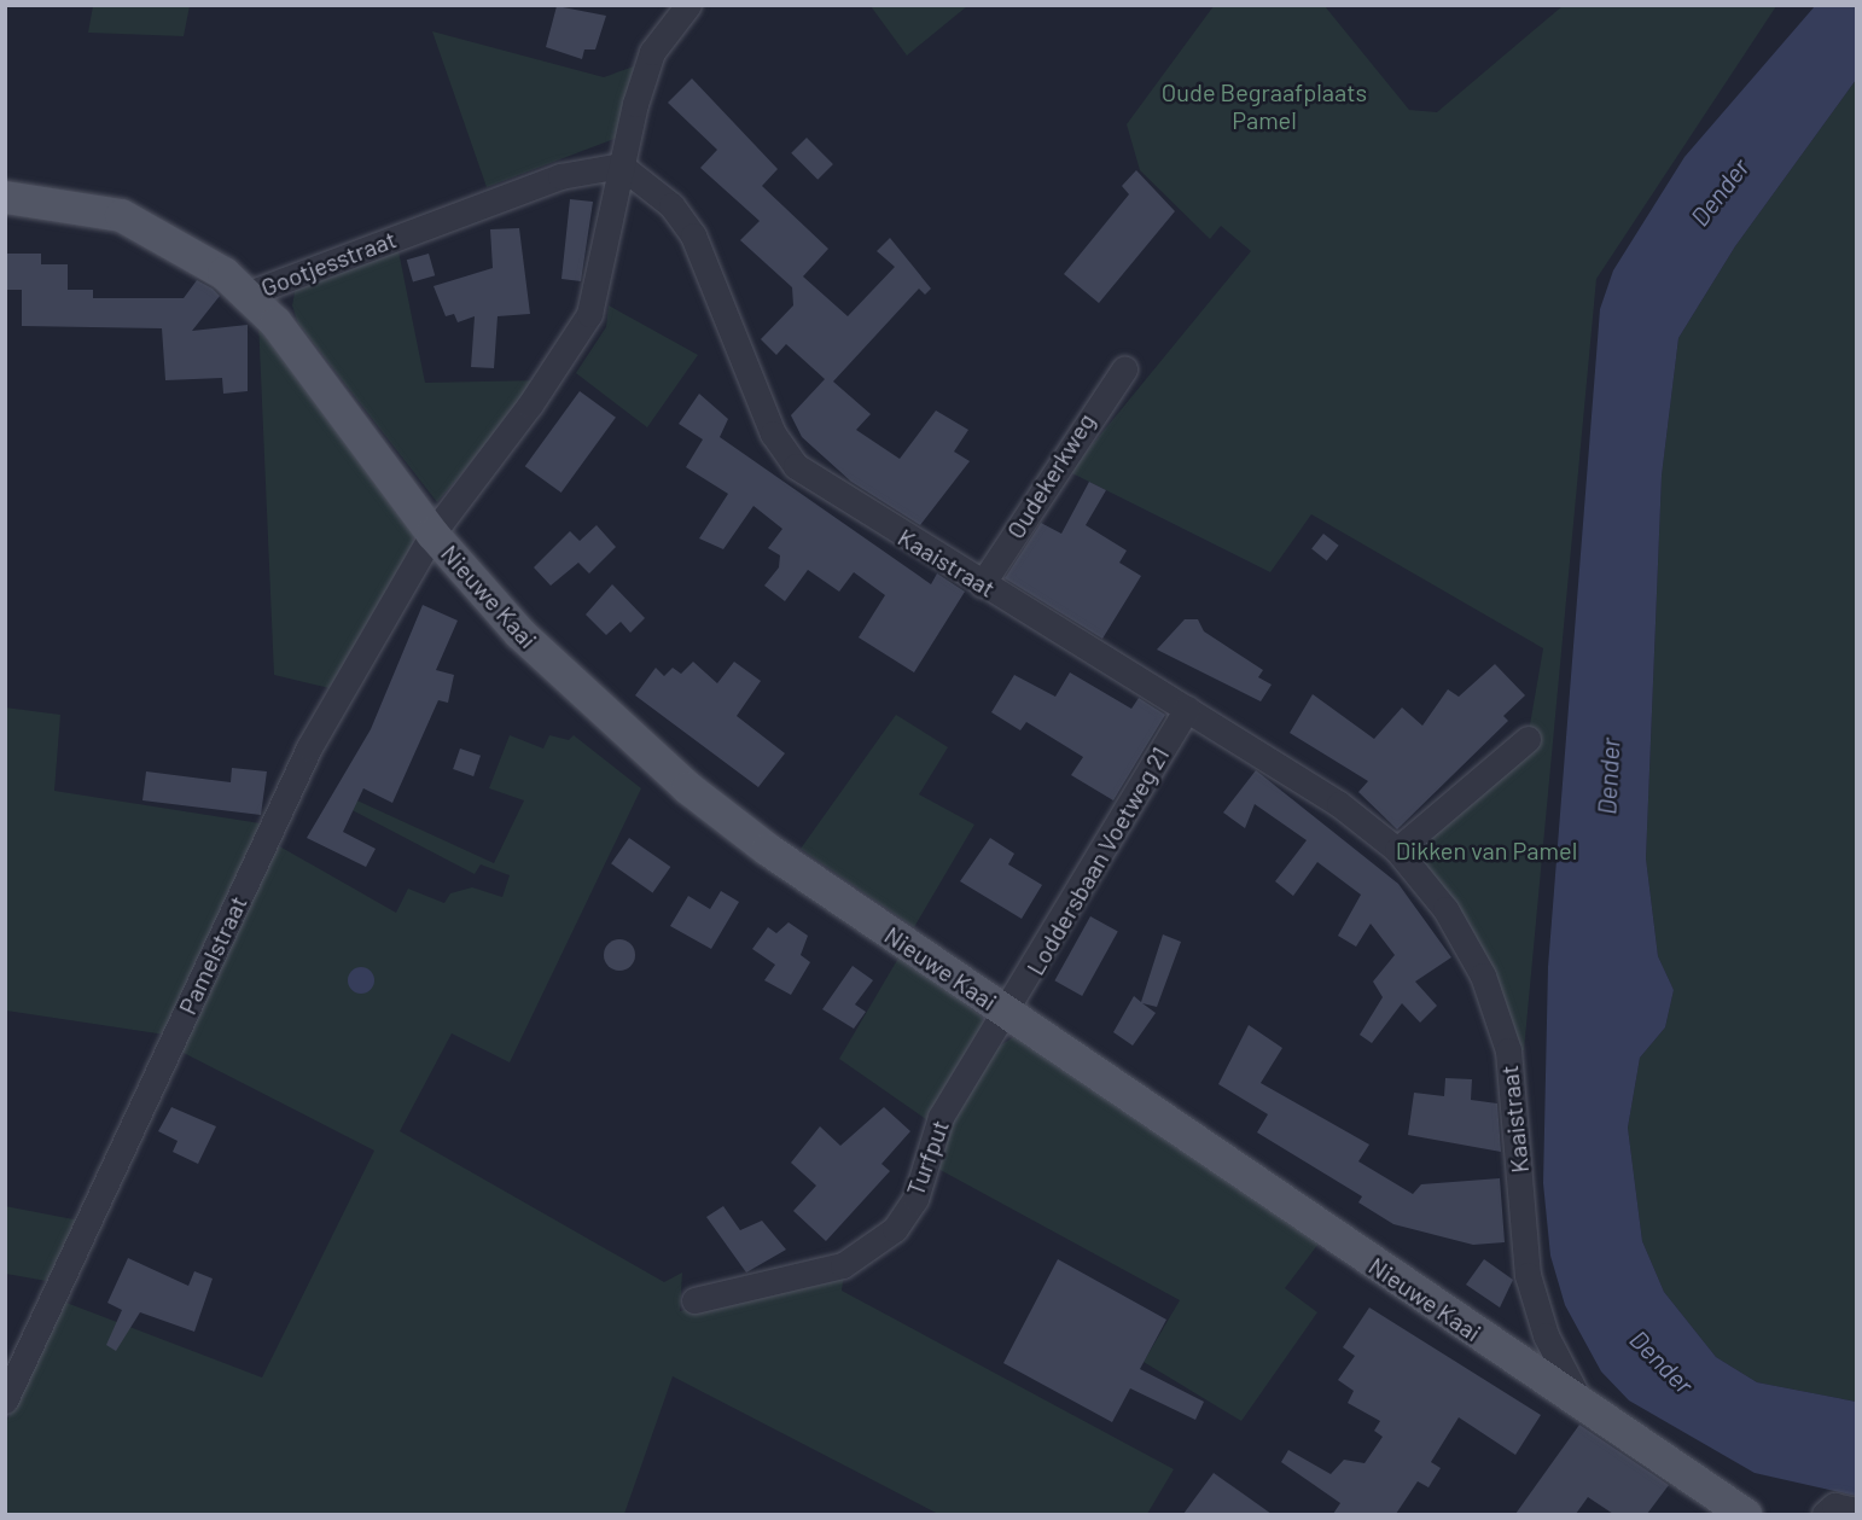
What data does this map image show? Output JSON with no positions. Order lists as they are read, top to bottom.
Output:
{
  "streets": {
    "main road": ["Gootjesstraat", "Nieuwe Kaai"],
    "street": [
      "Oudekerkweg",
      "Kaaistraat",
      "Loddersbaan Voetweg 21",
      "Pamelstraat",
      "Turfput"
    ]
  },
  "crossings": [
    ["Gootjesstraat", "Kaaistraat"],
    ["Gootjesstraat", "Nieuwe Kaai"],
    ["Gootjesstraat", "Pamelstraat"],
    ["Oudekerkweg", "Kaaistraat"],
    ["Kaaistraat", "Nieuwe Kaai"],
    ["Kaaistraat", "Loddersbaan Voetweg 21"],
    ["Kaaistraat", "Pamelstraat"],
    ["Nieuwe Kaai", "Loddersbaan Voetweg 21"],
    ["Nieuwe Kaai", "Pamelstraat"],
    ["Nieuwe Kaai", "Turfput"],
    ["Loddersbaan Voetweg 21", "Turfput"]
  ],
  "water": ["Dender"],
  "parks": ["Oude Begraafplaats Pamel", "Dikken van Pamel"]
}
